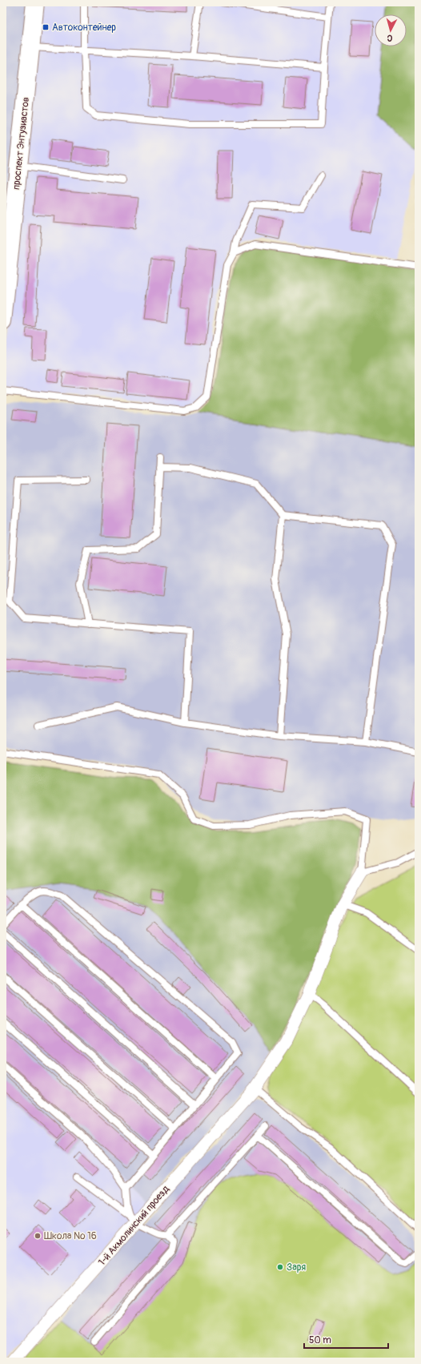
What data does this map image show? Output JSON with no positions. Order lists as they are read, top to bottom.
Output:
{
  "streets": {
    "street": ["проспект Энтузиастов", "1-й Акмолинский проезд"]
  },
  "places": {
    "transit": ["Автоконтейнер"],
    "other": ["Школа № 16", "Заря"]
  },
  "scale_bar": "50 m",
  "north": "bottom"
}
